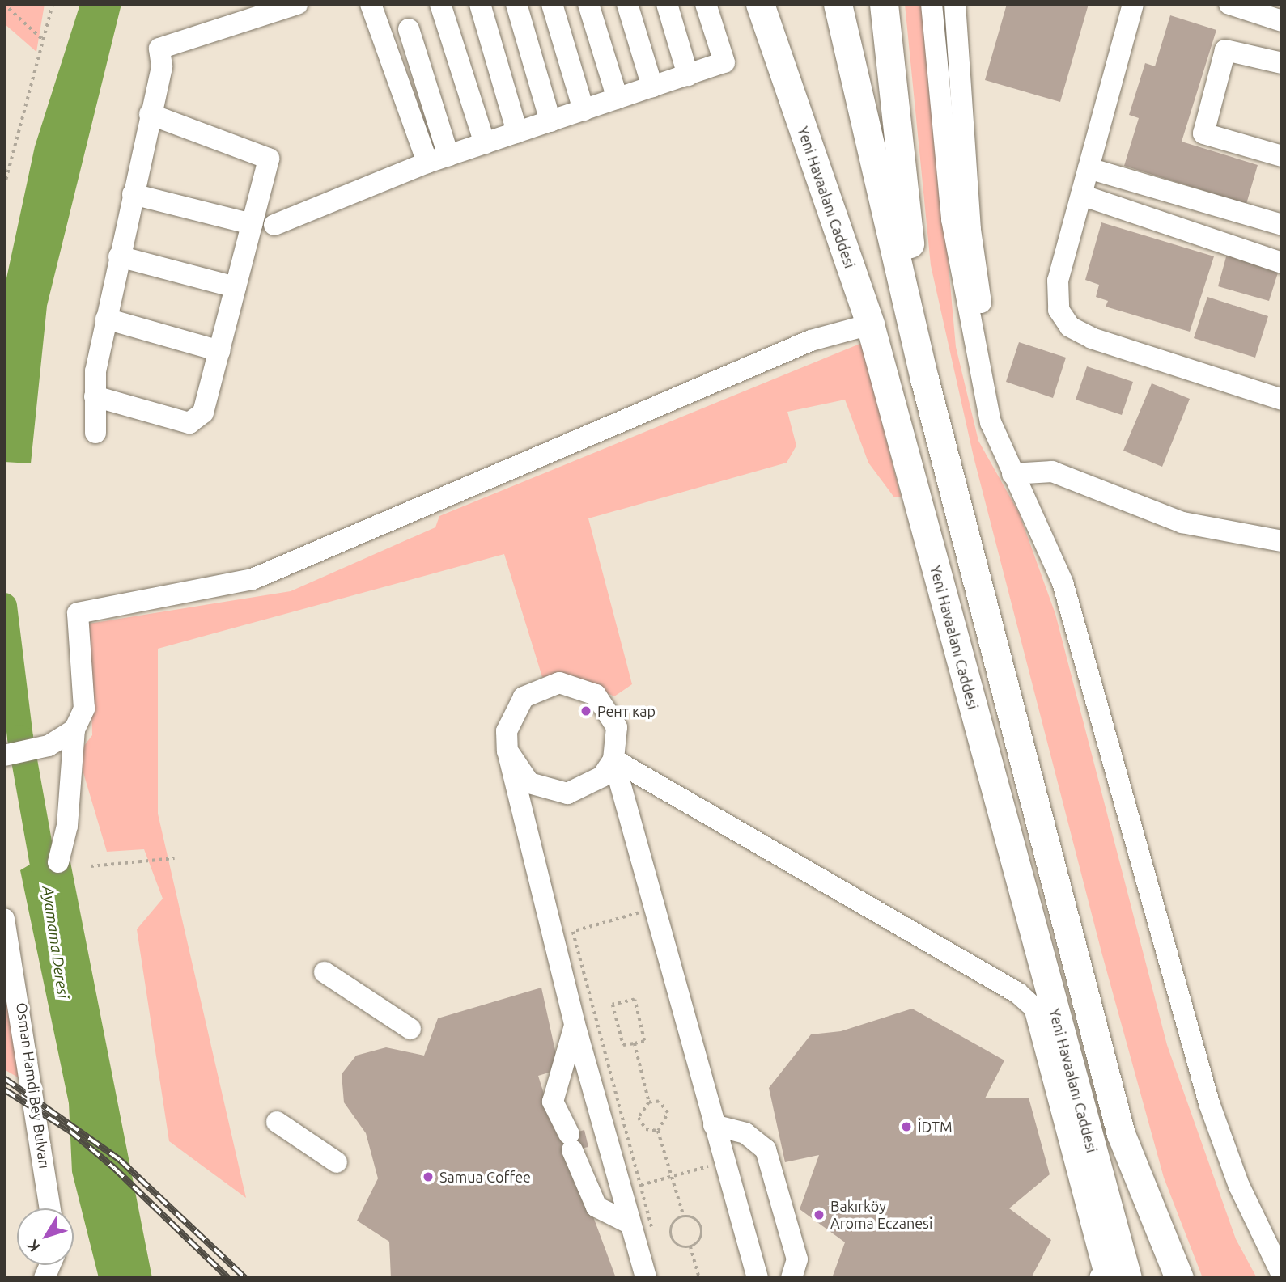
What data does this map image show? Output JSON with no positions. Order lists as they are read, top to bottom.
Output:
{
  "streets": {
    "main road": ["Yeni Havaalanı Caddesi"],
    "street": ["Osman Hamdi Bey Bulvarı"]
  },
  "water": ["Ayamama Deresi"],
  "places": [
    "Рент кар",
    "İDTM",
    "Samua Coffee",
    "Bakırköy Aroma Eczanesi"
  ],
  "north": "bottom left"
}
